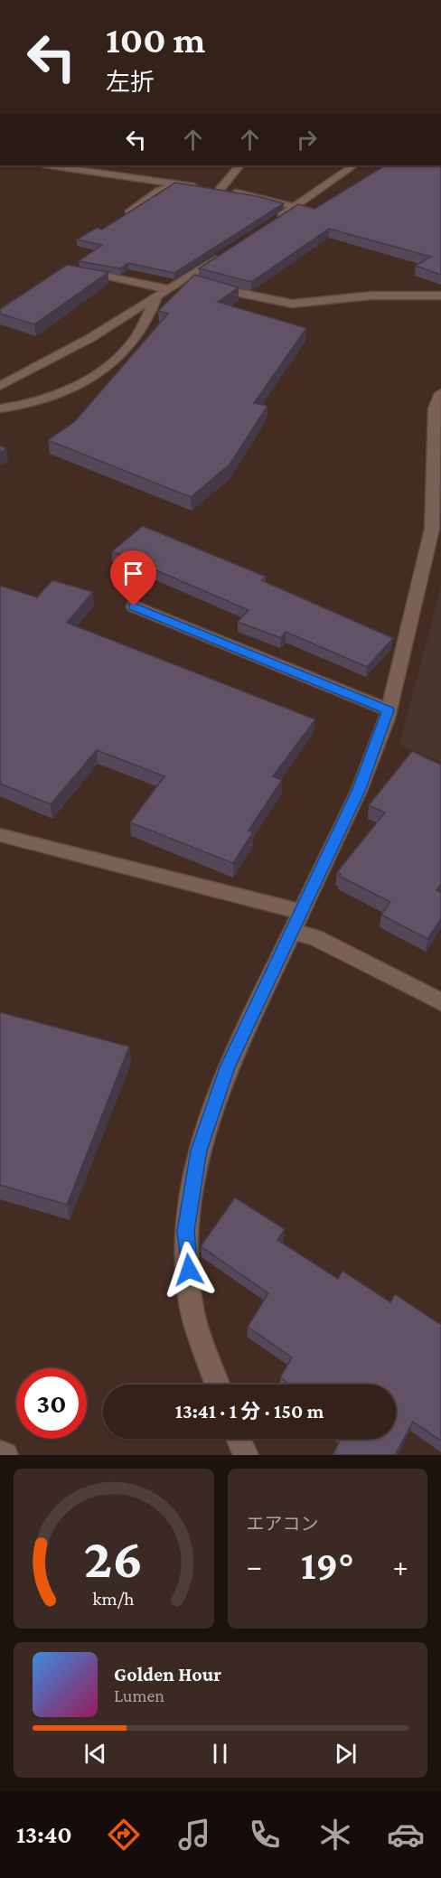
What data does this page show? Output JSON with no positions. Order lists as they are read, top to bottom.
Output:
{
  "page": {
    "turn": ["100 m", "左折"],
    "limit": "30",
    "trip": "13:41 · 1 分 · 150 m",
    "tile": "エアコン",
    "heat": ["−", "19°", "+"],
    "song": ["Golden Hour", "Lumen"],
    "tabs": "13:40",
    "gauge": ["26", "km/h"]
  }
}
